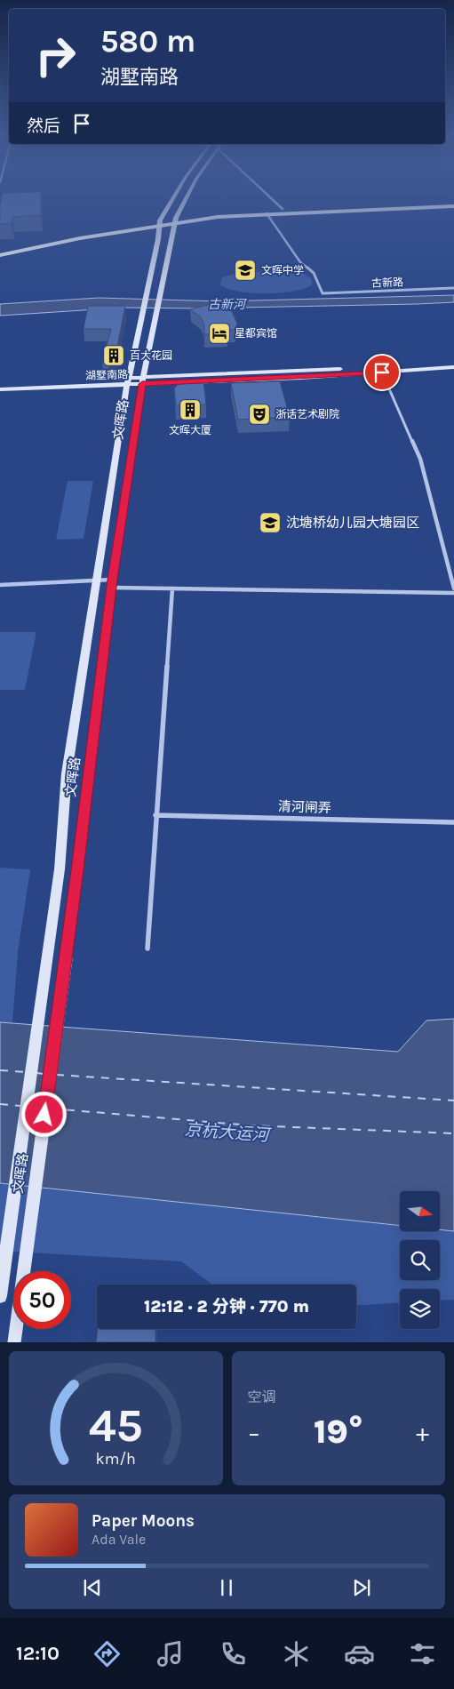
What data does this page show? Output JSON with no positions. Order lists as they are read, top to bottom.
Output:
{
  "streets": {
    "main road": ["湖墅南路", "文晖路"],
    "street": ["古新路", "清河闸弄"]
  },
  "crossings": [
    ["湖墅南路", "文晖路"]
  ],
  "water": ["古新河", "京杭大运河"],
  "places": {
    "school or university": ["文晖中学", "沈塘桥幼儿园大塘园区"],
    "hotel": ["星都宾馆"],
    "building": ["百大花园", "文晖大厦"],
    "theatre": ["浙话艺术剧院"]
  },
  "north": "right",
  "page": {
    "turn": ["580 m", "湖墅南路"],
    "then": "然后",
    "limit": "50",
    "trip": "12:12 · 2 分钟 · 770 m",
    "tile": "空调",
    "heat": ["−", "19°", "+"],
    "song": ["Paper Moons", "Ada Vale"],
    "tabs": "12:10",
    "gauge": ["45", "km/h"]
  }
}
